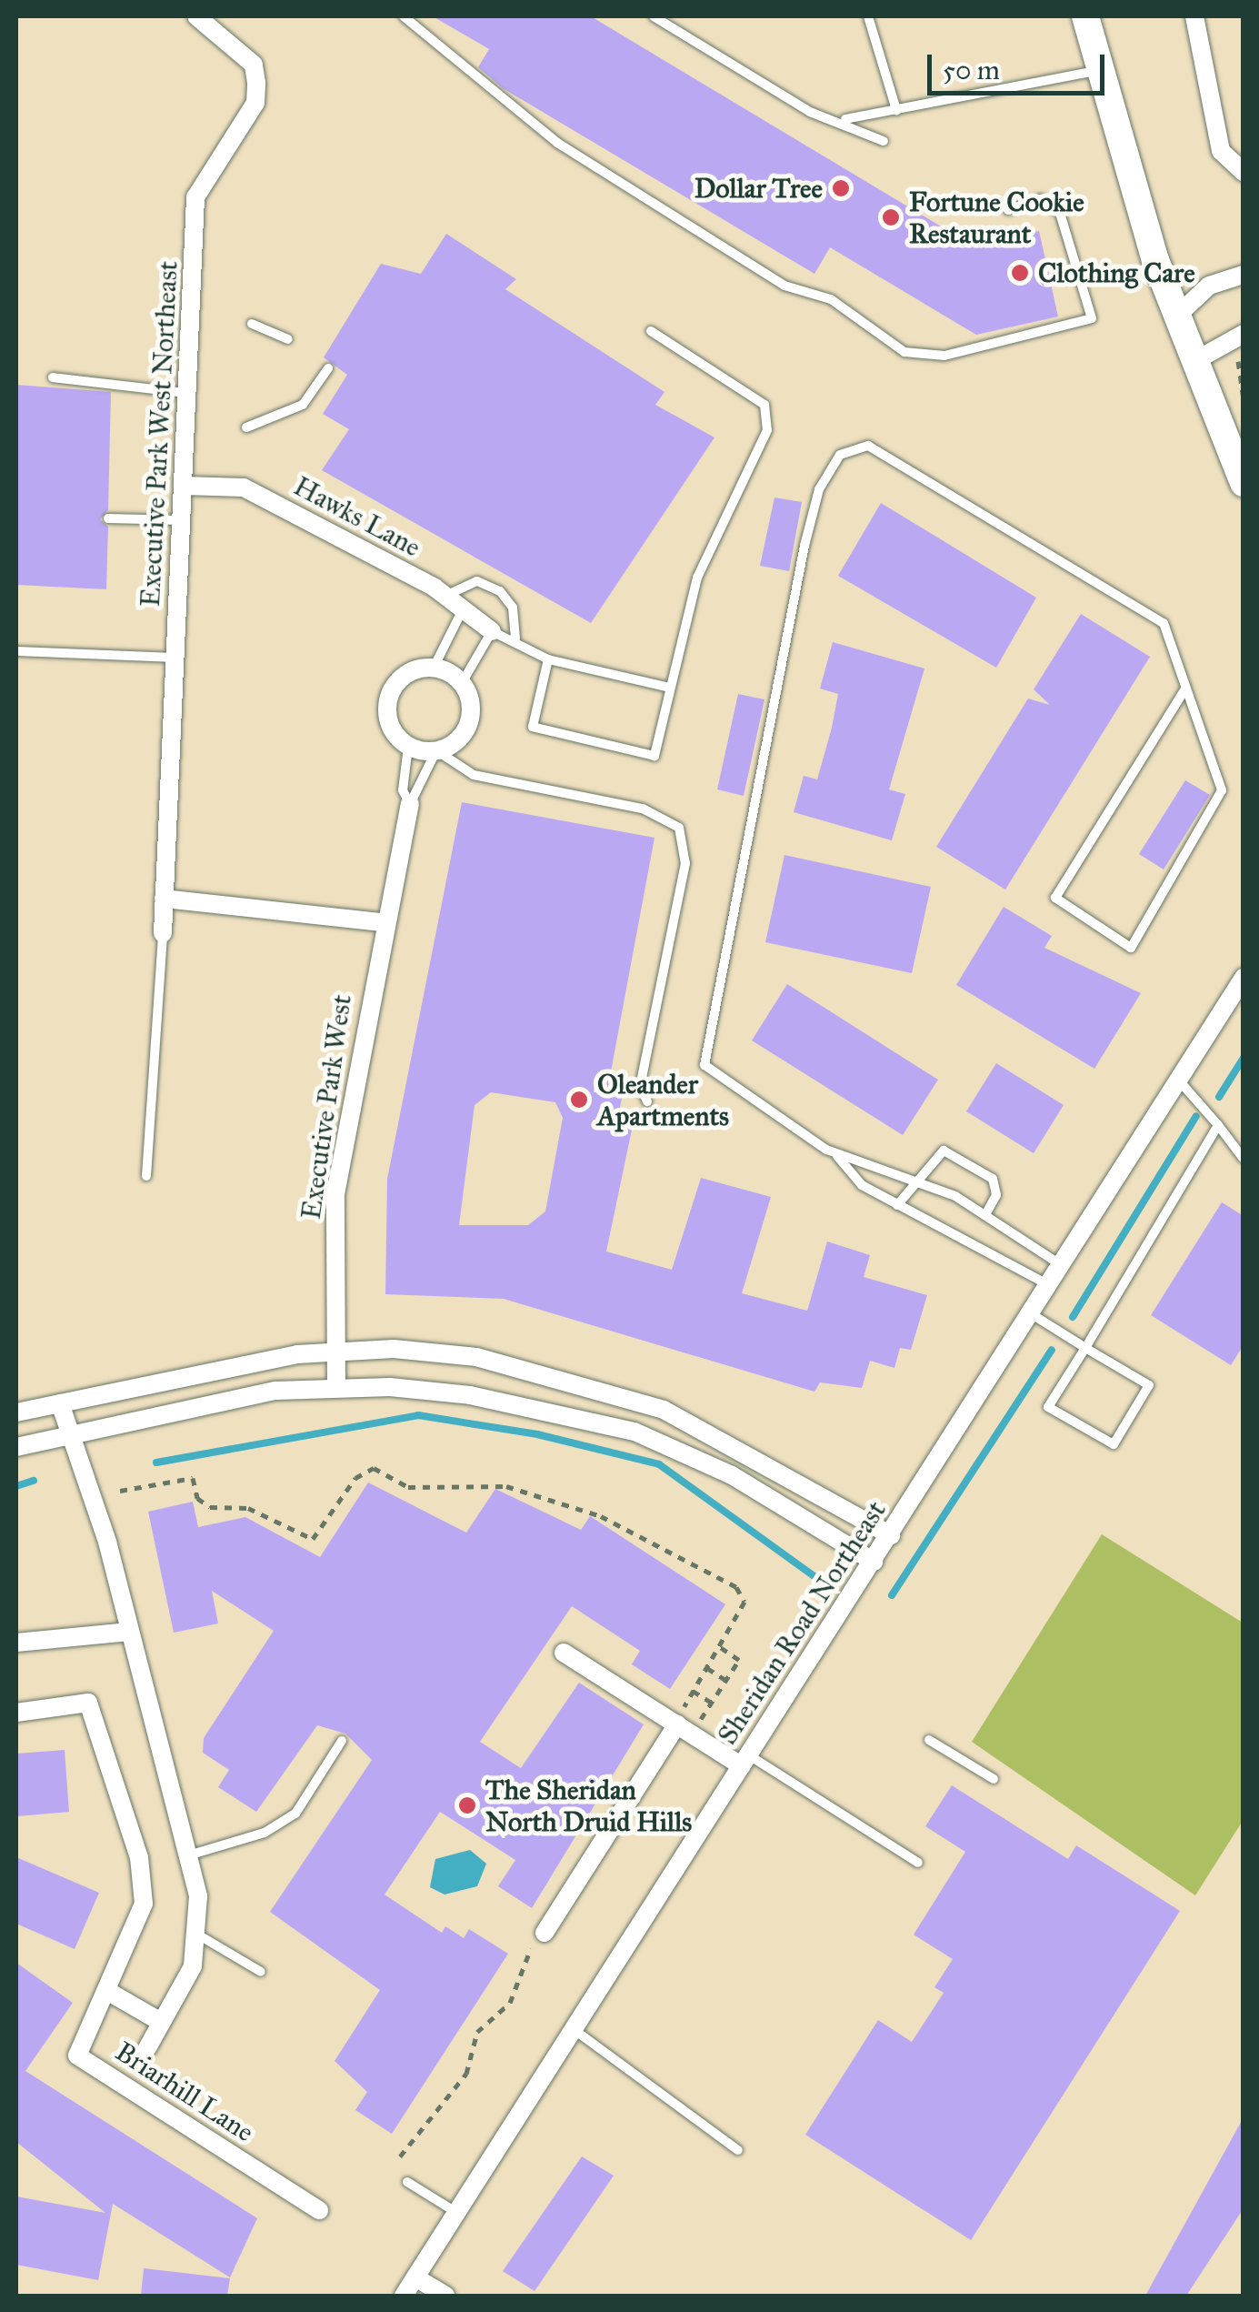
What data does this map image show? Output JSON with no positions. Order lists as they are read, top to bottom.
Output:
{
  "streets": {
    "street": [
      "Executive Park West Northeast",
      "Hawks Lane",
      "Executive Park West",
      "Sheridan Road Northeast",
      "Briarhill Lane"
    ]
  },
  "crossings": [
    ["Executive Park West Northeast", "Hawks Lane"]
  ],
  "places": [
    "Dollar Tree",
    "Fortune Cookie Restaurant",
    "Clothing Care",
    "Oleander Apartments",
    "The Sheridan North Druid Hills"
  ],
  "scale_bar": "50 m"
}
